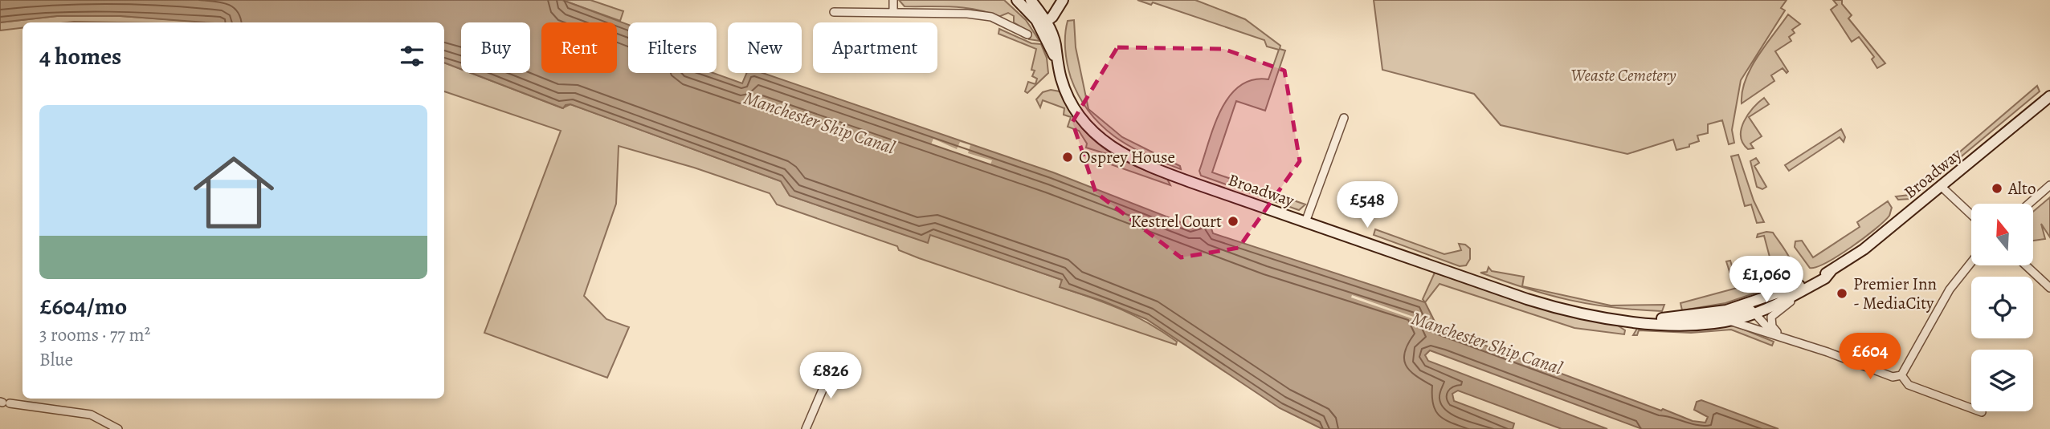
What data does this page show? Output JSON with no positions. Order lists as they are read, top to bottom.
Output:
{
  "streets": {
    "street": ["Broadway"]
  },
  "water": ["Manchester Ship Canal"],
  "parks": ["Weaste Cemetery"],
  "places": [
    "Osprey House",
    "Alto",
    "Kestrel Court",
    "Premier Inn - MediaCity"
  ],
  "north": "top",
  "page": {
    "chip": [
      "Buy",
      "Rent",
      "Filters",
      "New",
      "Apartment"
    ],
    "heading": "4 homes",
    "list": [
      {
        "name": "£604/mo",
        "note": "3 rooms · 77 m² · Blue"
      }
    ],
    "price": [
      "£548",
      "£1,060",
      "£604",
      "£826"
    ]
  }
}
